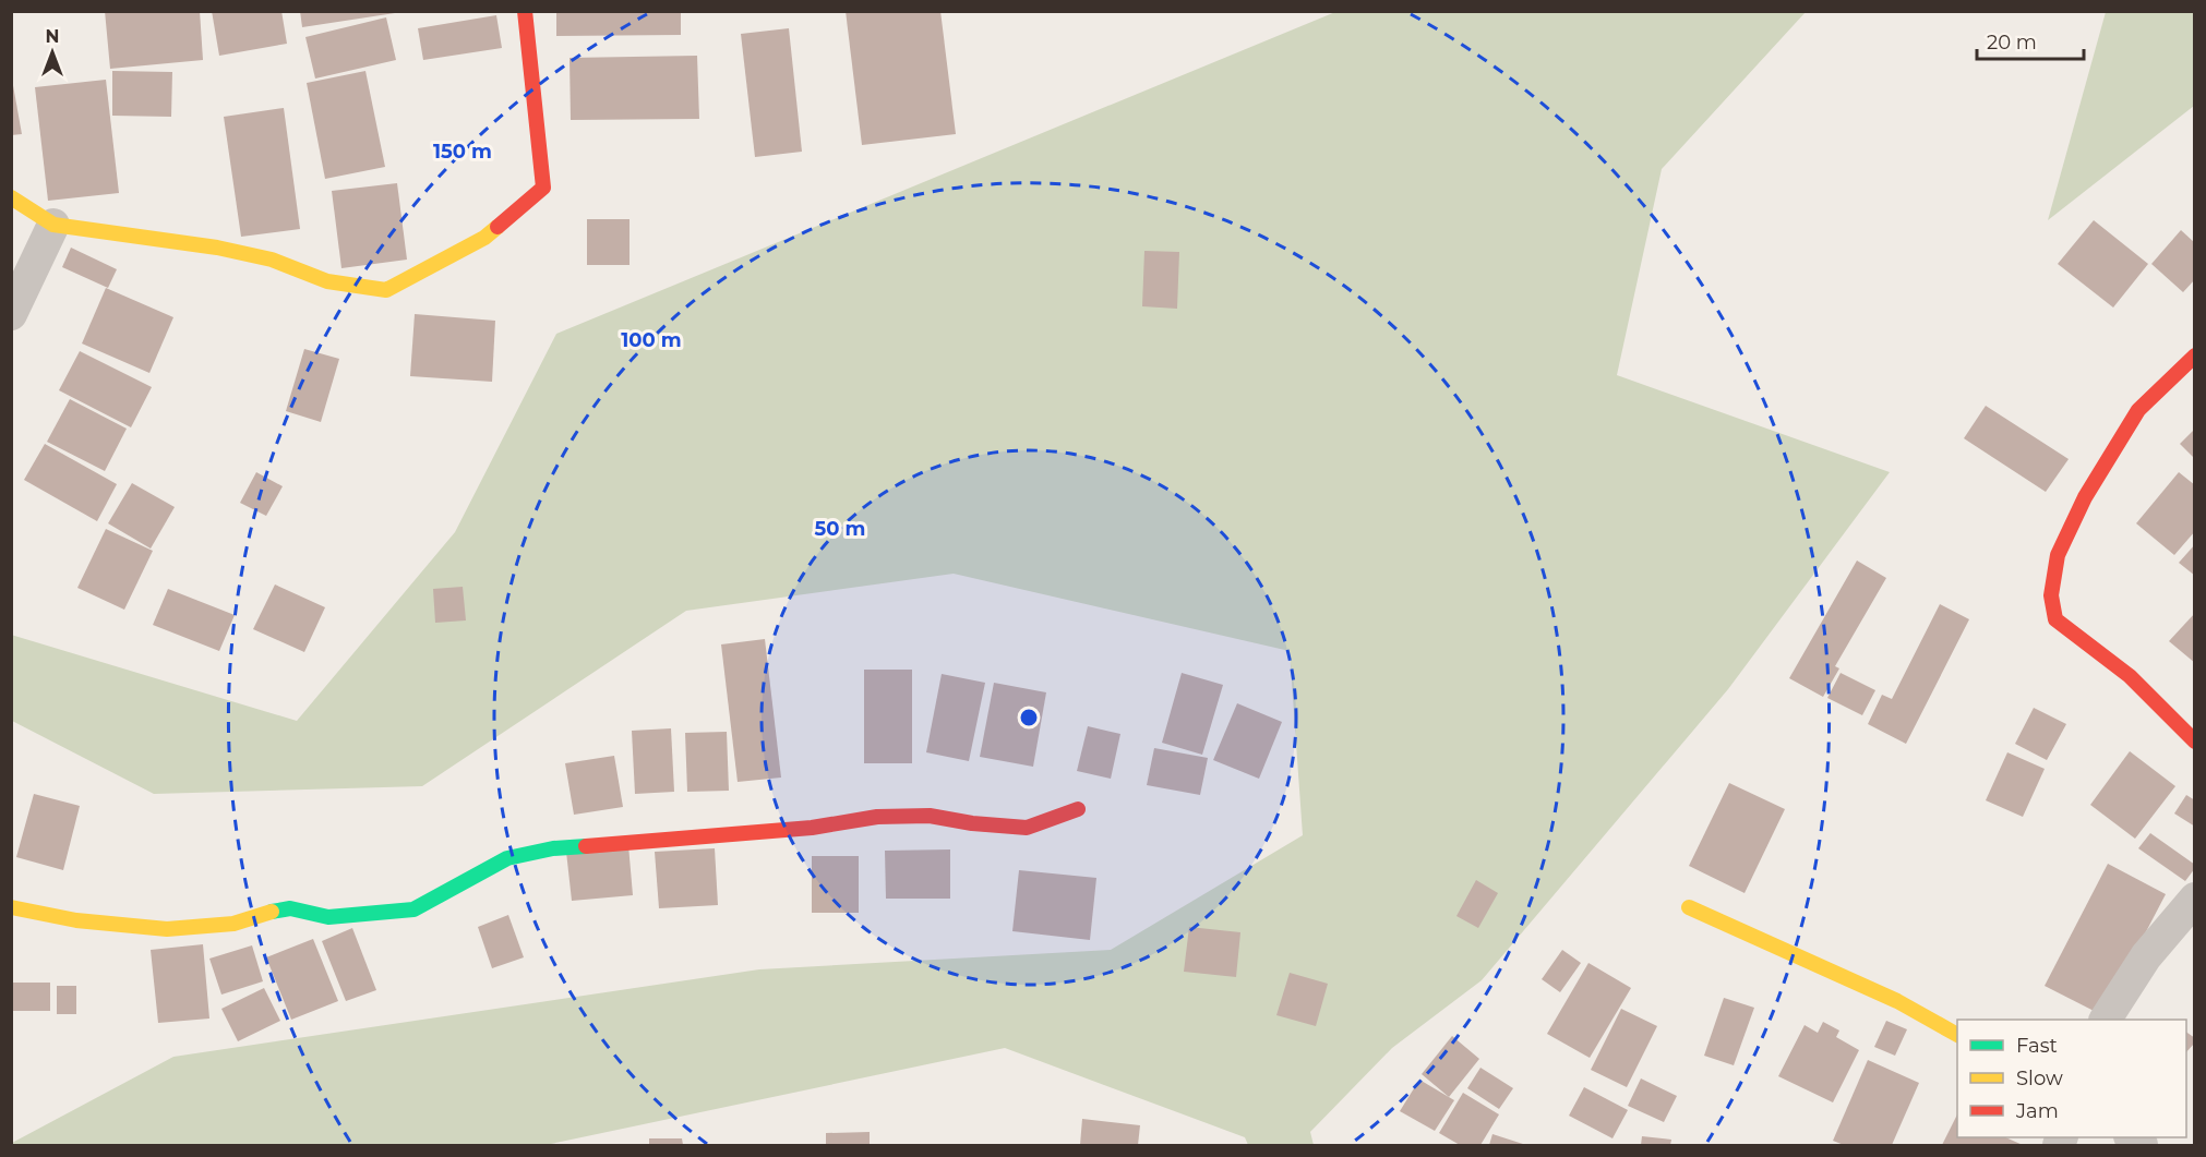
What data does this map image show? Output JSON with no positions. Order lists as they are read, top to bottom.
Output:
{
  "legend": ["Fast", "Slow", "Jam"],
  "scale_bar": "20 m",
  "north": "top",
  "rings": ["150 m", "100 m", "50 m"]
}
